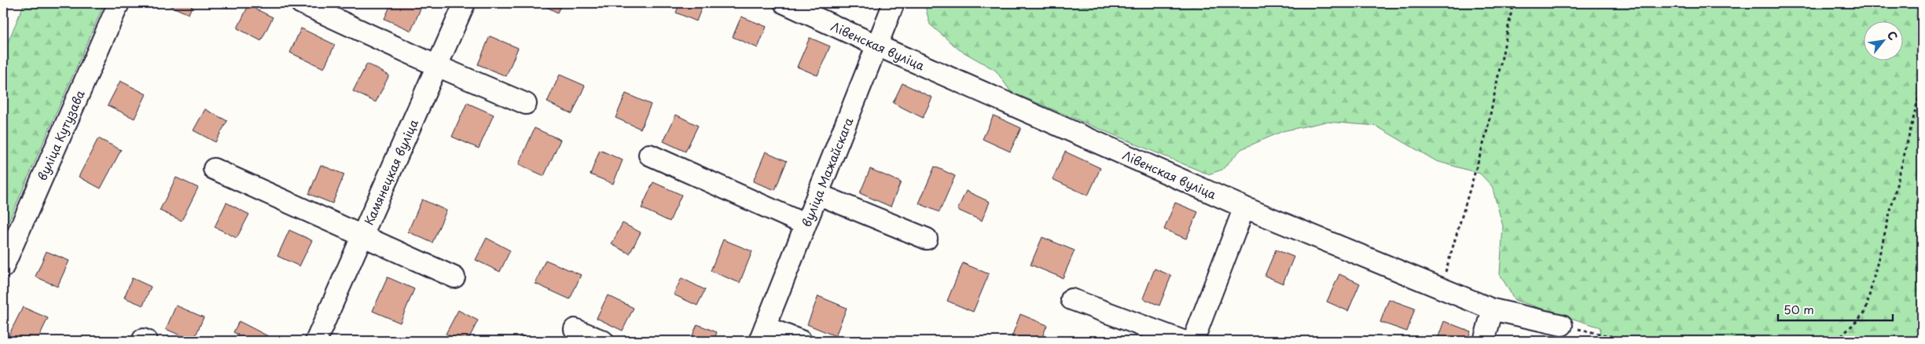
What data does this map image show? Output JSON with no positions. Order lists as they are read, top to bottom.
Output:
{
  "streets": {
    "street": [
      "Лівенская вуліца",
      "вуліца Кутузава",
      "Камянецкая вуліца",
      "вуліца Мажайскага"
    ]
  },
  "crossings": [
    ["Лівенская вуліца", "вуліца Мажайскага"]
  ],
  "scale_bar": "50 m",
  "north": "top right"
}
